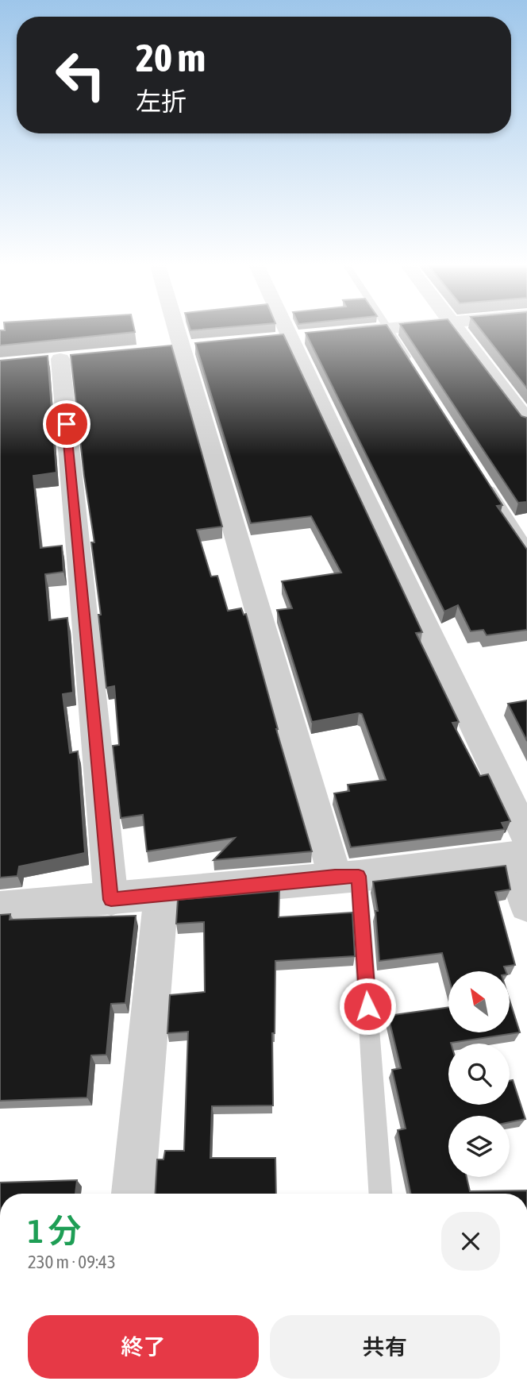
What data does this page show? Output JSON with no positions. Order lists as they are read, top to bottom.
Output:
{
  "north": "top left",
  "page": {
    "turn": ["20 m", "左折"],
    "heading": ["1 分", "230 m · 09:43"],
    "buttons": ["終了", "共有"]
  }
}
